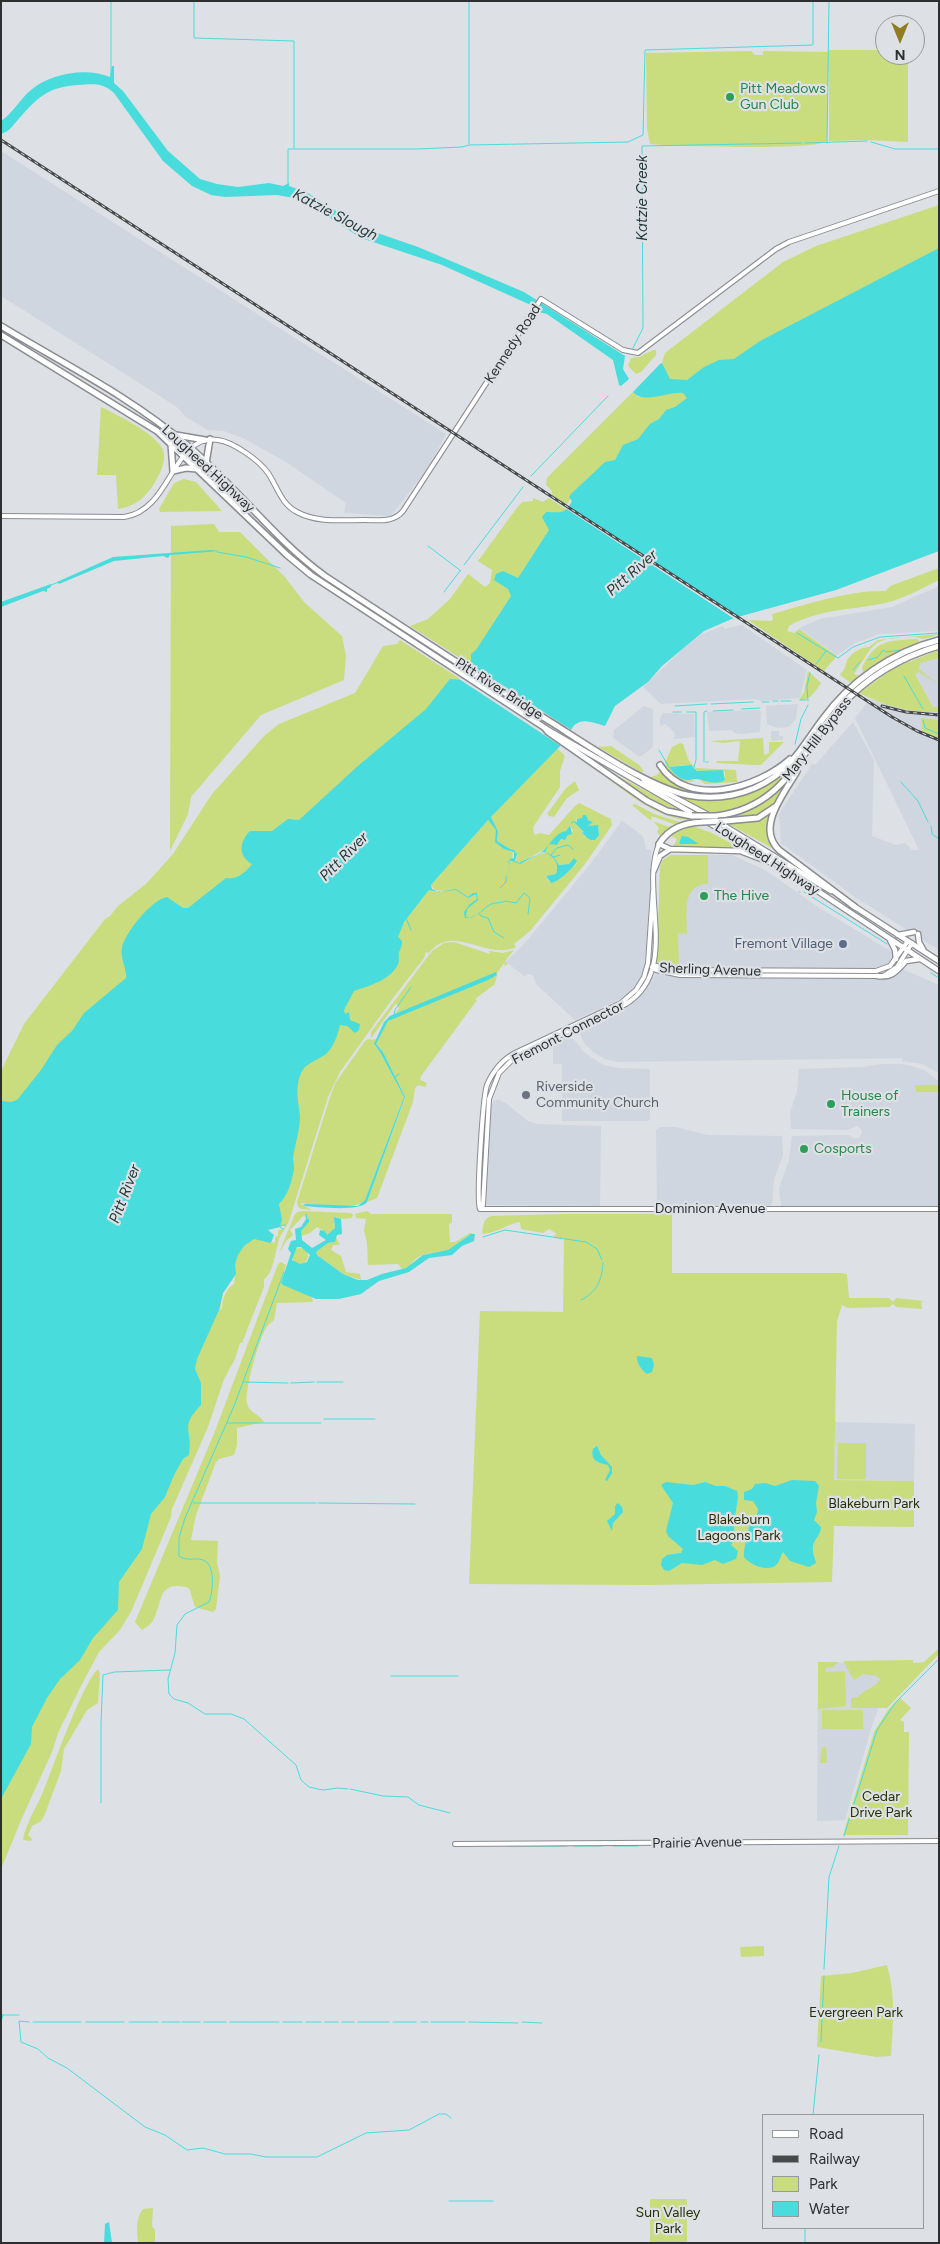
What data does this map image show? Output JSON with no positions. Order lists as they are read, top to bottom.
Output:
{
  "streets": {
    "highway": ["Lougheed Highway", "Pitt River Bridge", "Mary Hill Bypass"],
    "main road": [
      "Kennedy Road",
      "Sherling Avenue",
      "Fremont Connector",
      "Dominion Avenue",
      "Prairie Avenue"
    ]
  },
  "crossings": [
    ["Lougheed Highway", "Pitt River Bridge"],
    ["Lougheed Highway", "Mary Hill Bypass"],
    ["Lougheed Highway", "Sherling Avenue"],
    ["Pitt River Bridge", "Mary Hill Bypass"],
    ["Sherling Avenue", "Fremont Connector"],
    ["Fremont Connector", "Dominion Avenue"]
  ],
  "water": ["Katzie Creek", "Katzie Slough", "Pitt River"],
  "parks": [
    "Blakeburn Park",
    "Blakeburn Lagoons Park",
    "Cedar Drive Park",
    "Evergreen Park",
    "Sun Valley Park"
  ],
  "places": [
    "Pitt Meadows Gun Club",
    "The Hive",
    "Fremont Village",
    "Riverside Community Church",
    "House of Trainers",
    "Cosports"
  ],
  "legend": [
    "Road",
    "Railway",
    "Park",
    "Water"
  ],
  "north": "bottom"
}
